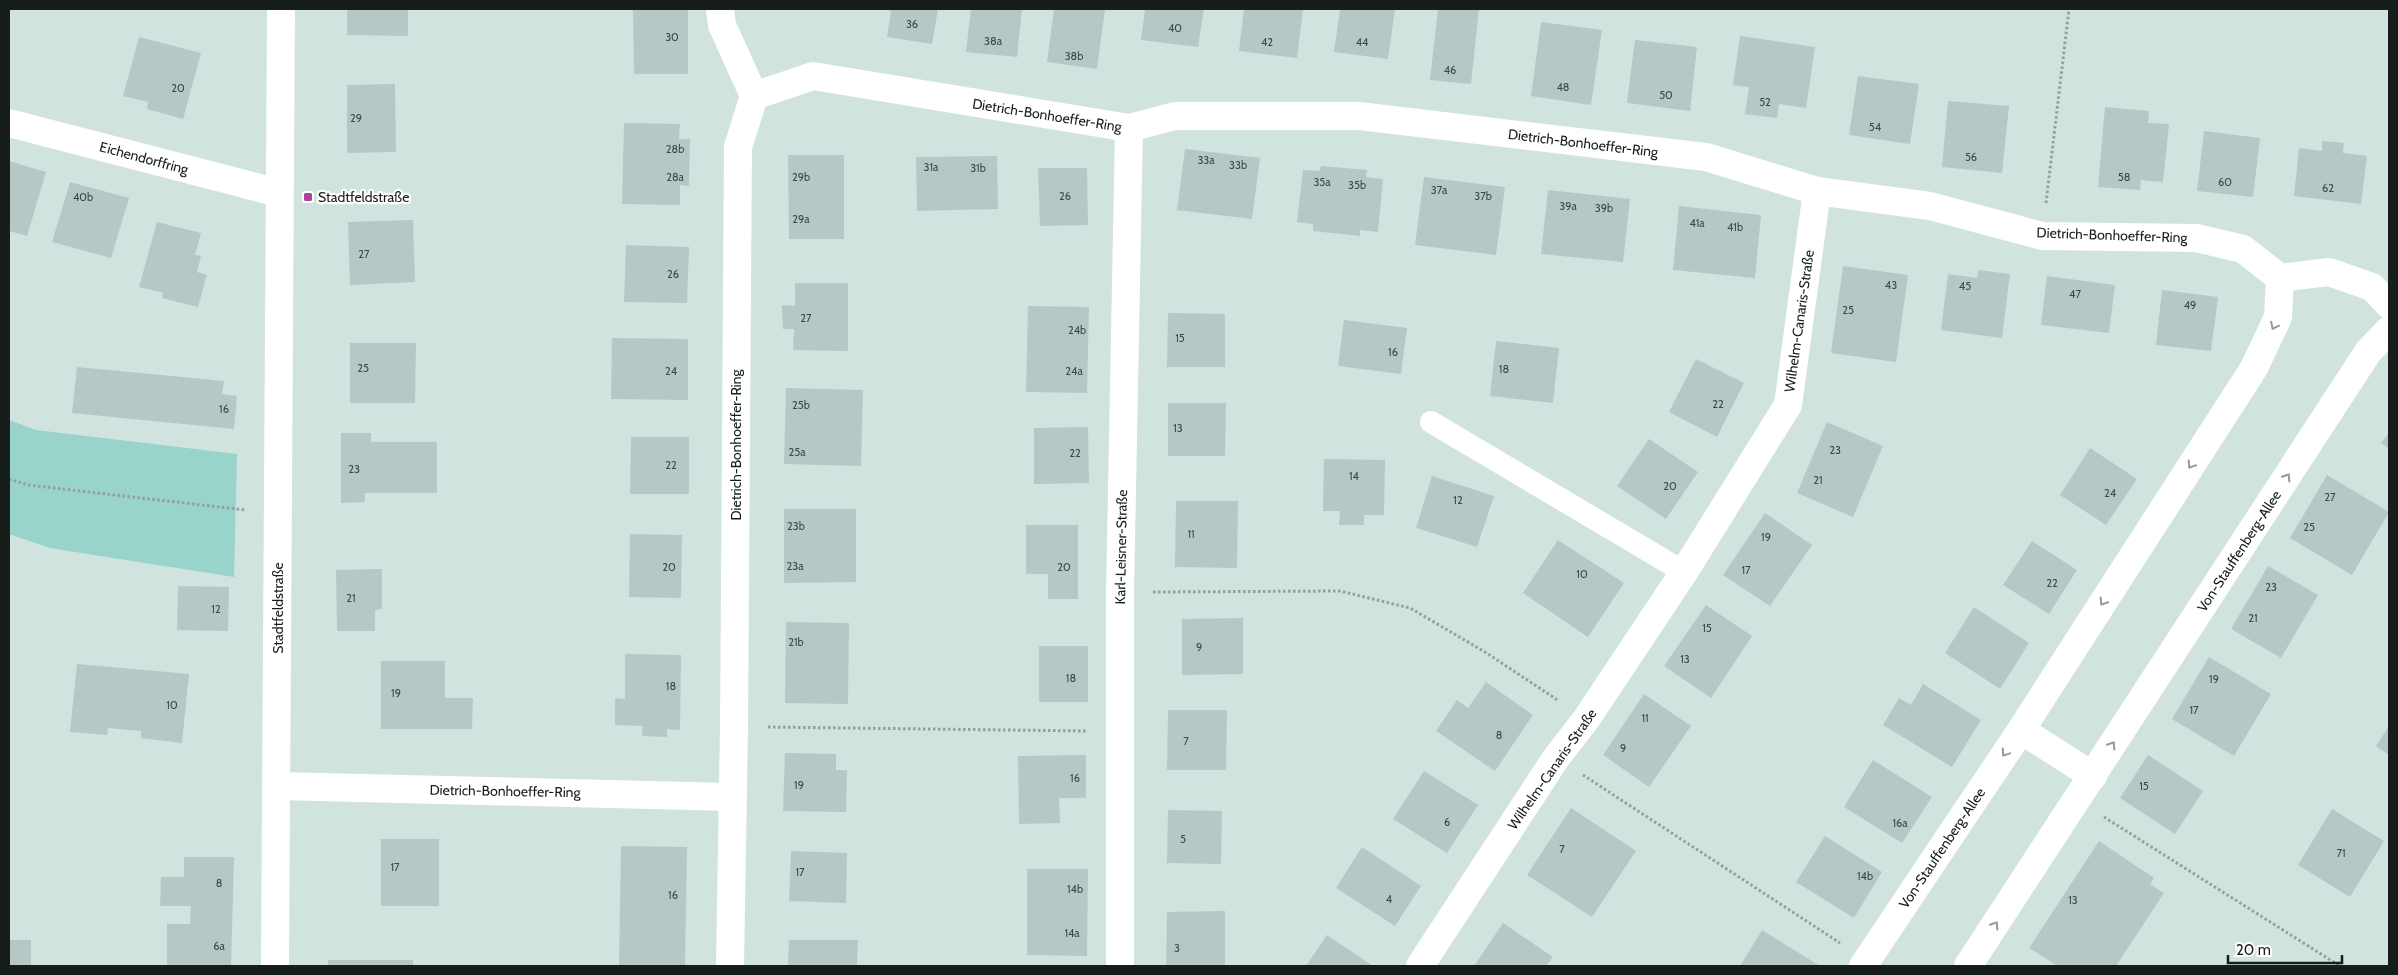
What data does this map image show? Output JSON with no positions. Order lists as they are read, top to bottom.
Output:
{
  "streets": {
    "street": [
      "Dietrich-Bonhoeffer-Ring",
      "Eichendorffring",
      "Wilhelm-Canaris-Straße",
      "Karl-Leisner-Straße",
      "Von-Stauffenberg-Allee",
      "Stadtfeldstraße"
    ]
  },
  "crossings": [
    ["Dietrich-Bonhoeffer-Ring", "Wilhelm-Canaris-Straße"],
    ["Dietrich-Bonhoeffer-Ring", "Karl-Leisner-Straße"],
    ["Dietrich-Bonhoeffer-Ring", "Von-Stauffenberg-Allee"],
    ["Dietrich-Bonhoeffer-Ring", "Stadtfeldstraße"],
    ["Eichendorffring", "Stadtfeldstraße"]
  ],
  "places": {
    "transit": ["Stadtfeldstraße"]
  },
  "house_numbers": [
    "36",
    "40",
    "30",
    "38a",
    "42",
    "44",
    "38b",
    "46",
    "48",
    "20",
    "50",
    "52",
    "29",
    "54",
    "28b",
    "56",
    "33a",
    "33b",
    "31a",
    "31b",
    "28a",
    "29b",
    "58",
    "35a",
    "60",
    "35b",
    "62",
    "37a",
    "26",
    "37b",
    "40b",
    "39a",
    "39b",
    "29a",
    "41a",
    "41b",
    "27",
    "26",
    "43",
    "45",
    "47",
    "49",
    "25",
    "27",
    "24b",
    "15",
    "16",
    "25",
    "18",
    "24",
    "24a",
    "22",
    "25b",
    "16",
    "13",
    "23",
    "25a",
    "22",
    "22",
    "23",
    "14",
    "21",
    "20",
    "24",
    "27",
    "12",
    "23b",
    "25",
    "11",
    "19",
    "23a",
    "20",
    "20",
    "17",
    "10",
    "22",
    "23",
    "21",
    "12",
    "21",
    "15",
    "21b",
    "9",
    "13",
    "18",
    "19",
    "18",
    "19",
    "10",
    "17",
    "11",
    "8",
    "7",
    "9",
    "16",
    "19",
    "15",
    "6",
    "16a",
    "5",
    "7",
    "71",
    "17",
    "17",
    "14b",
    "8",
    "14b",
    "16",
    "4",
    "13",
    "14a",
    "6a",
    "3"
  ],
  "scale_bar": "20 m"
}
